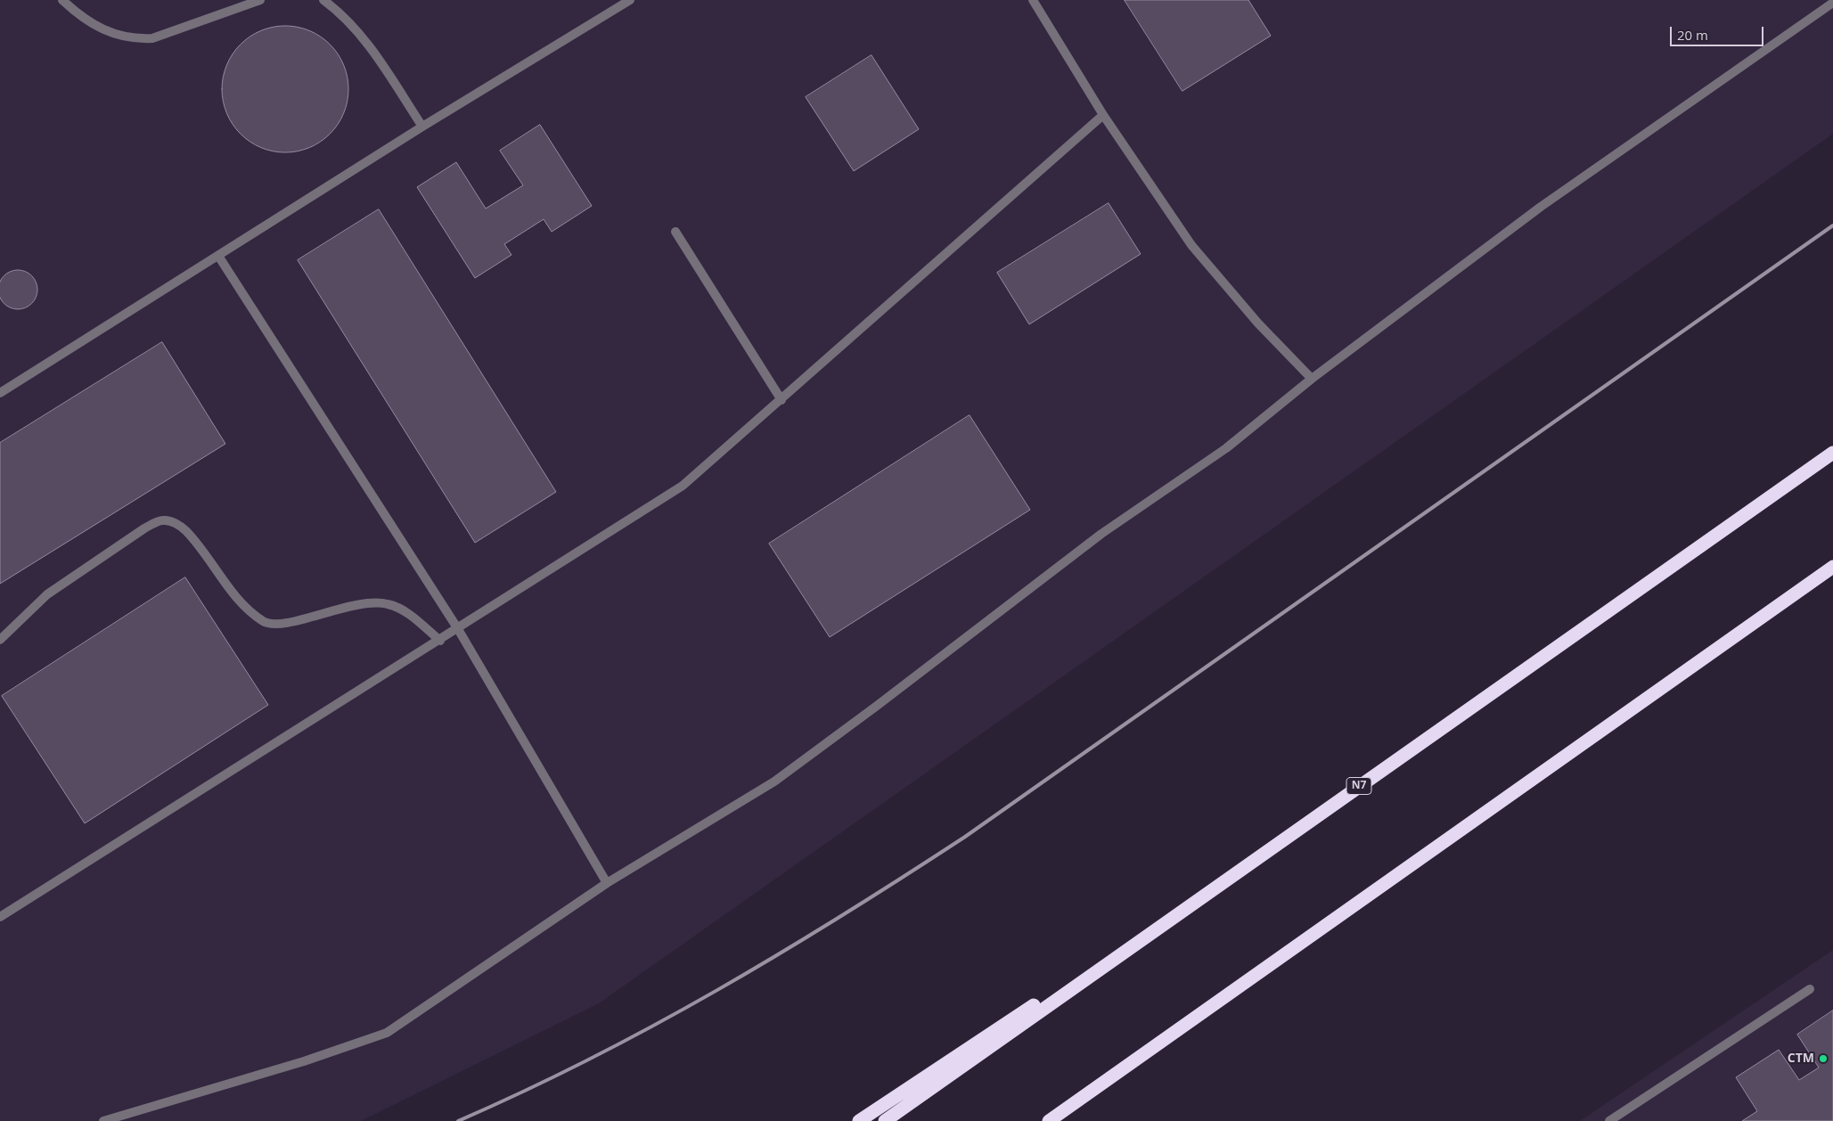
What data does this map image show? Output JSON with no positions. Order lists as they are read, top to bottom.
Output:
{
  "streets": {
    "highway": ["N7"]
  },
  "places": ["CTM"],
  "scale_bar": "20 m"
}
